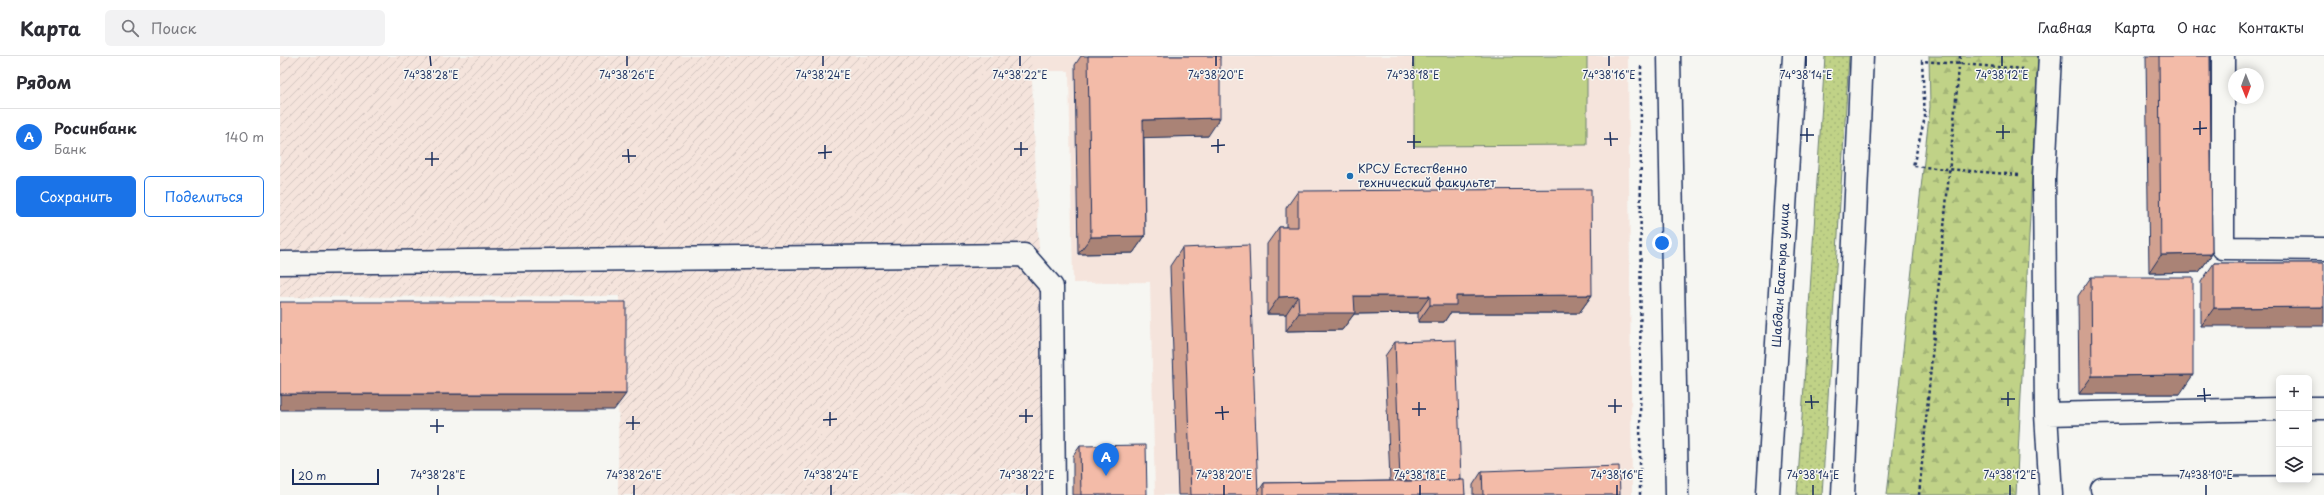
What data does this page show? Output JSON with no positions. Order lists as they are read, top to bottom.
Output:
{
  "streets": {
    "main road": ["Шабдан Баатыра улица"]
  },
  "places": ["КРСУ Естественно технический факультет"],
  "scale_bar": "20 m",
  "north": "bottom",
  "page": {
    "header": "Карта",
    "search": "Поиск",
    "nav": [
      "Главная",
      "Карта",
      "О нас",
      "Контакты"
    ],
    "heading": "Рядом",
    "list": [
      {
        "mark": "A",
        "name": "Росинбанк",
        "note": "Банк",
        "value": "140 m"
      }
    ],
    "buttons": ["Сохранить", "Поделиться"],
    "map_buttons": ["+", "−"],
    "pins": "A",
    "scale": "20 m"
  },
  "coordinates": [
    "74°38'28\"E",
    "74°38'26\"E",
    "74°38'24\"E",
    "74°38'22\"E",
    "74°38'20\"E",
    "74°38'18\"E",
    "74°38'16\"E",
    "74°38'14\"E",
    "74°38'12\"E",
    "74°38'10\"E"
  ]
}
